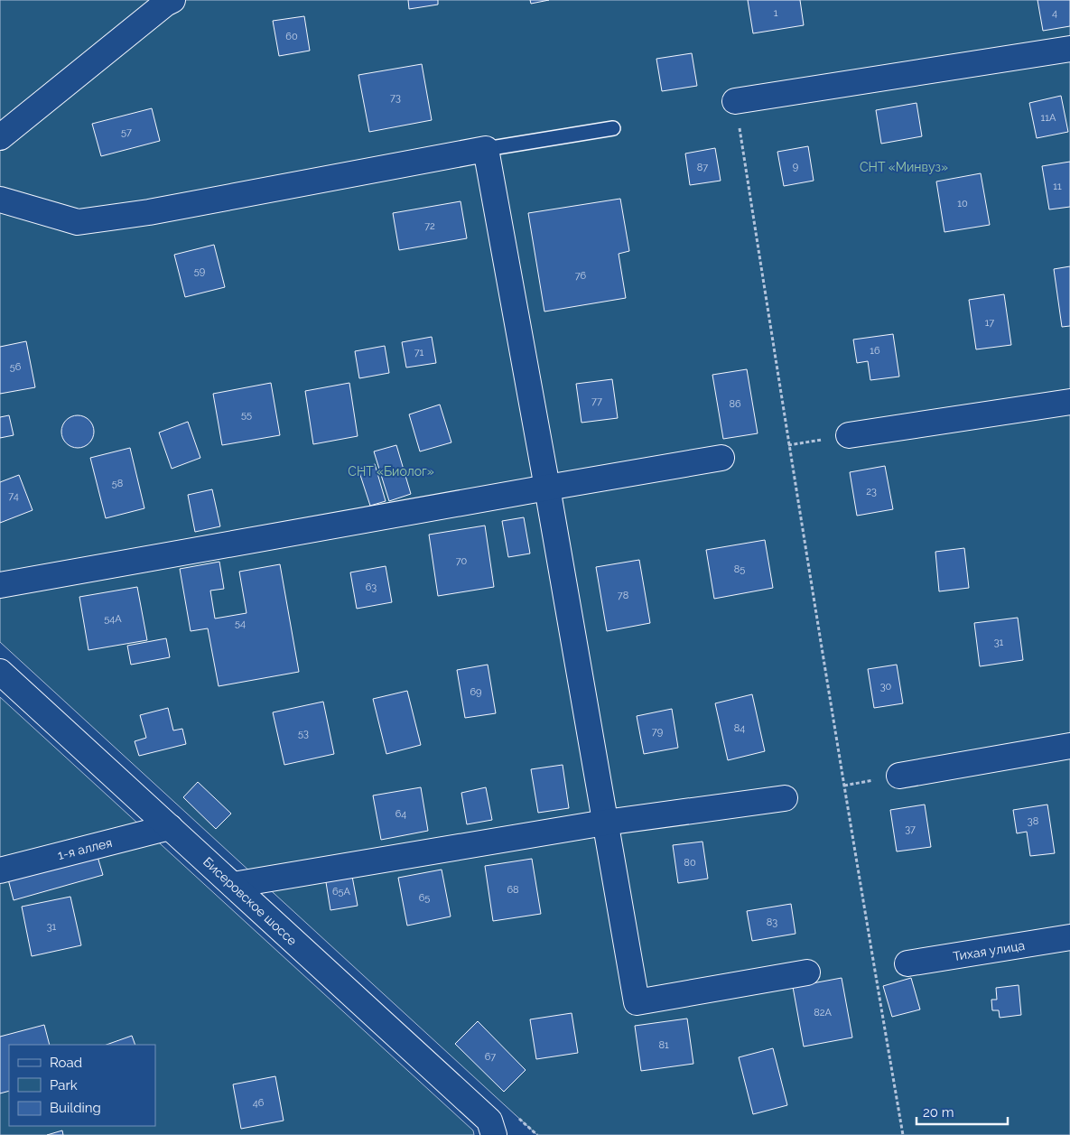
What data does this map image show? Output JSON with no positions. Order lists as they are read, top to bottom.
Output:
{
  "streets": {
    "street": ["1-я аллея", "Бисеровское шоссе", "Тихая улица"]
  },
  "crossings": [
    ["1-я аллея", "Бисеровское шоссе"]
  ],
  "parks": ["СНТ «Минвуз»", "СНТ «Биолог»"],
  "house_numbers": [
    "1",
    "4",
    "60",
    "73",
    "11А",
    "57",
    "9",
    "87",
    "11",
    "10",
    "72",
    "59",
    "76",
    "17",
    "16",
    "71",
    "56",
    "77",
    "86",
    "55",
    "58",
    "23",
    "74",
    "70",
    "85",
    "63",
    "78",
    "54А",
    "54",
    "31",
    "30",
    "69",
    "84",
    "79",
    "53",
    "64",
    "38",
    "37",
    "80",
    "68",
    "65А",
    "65",
    "83",
    "31",
    "82А",
    "81",
    "67",
    "46"
  ],
  "legend": ["Road", "Park", "Building"],
  "scale_bar": "20 m"
}
